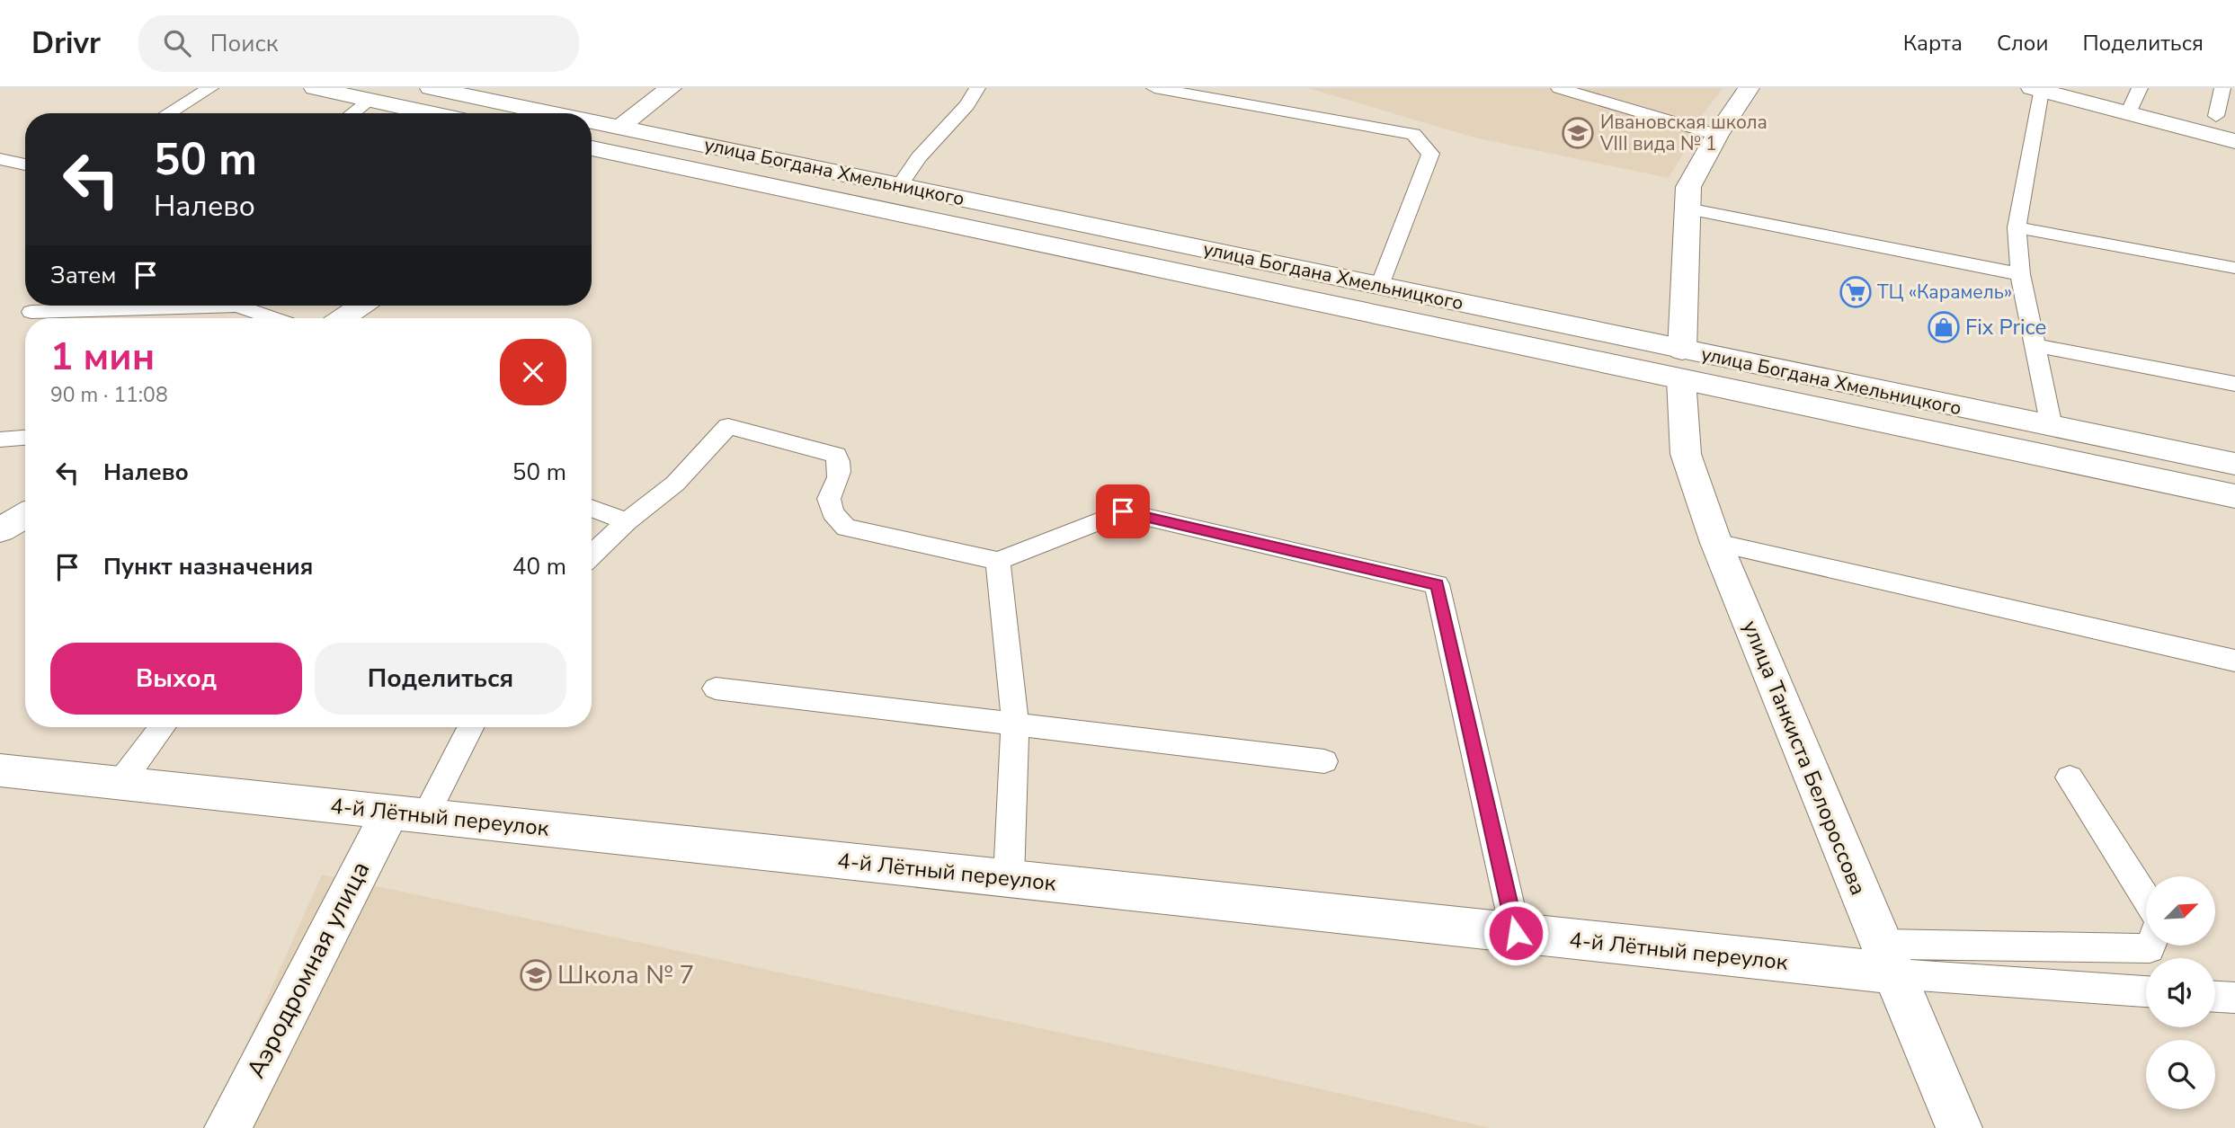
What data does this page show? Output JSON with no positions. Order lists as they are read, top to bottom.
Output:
{
  "streets": {
    "main road": [
      "улица Богдана Хмельницкого",
      "улица Танкиста Белороссова",
      "4-й Лётный переулок",
      "Аэродромная улица"
    ]
  },
  "crossings": [
    ["улица Богдана Хмельницкого", "улица Танкиста Белороссова"],
    ["улица Танкиста Белороссова", "4-й Лётный переулок"],
    ["4-й Лётный переулок", "Аэродромная улица"]
  ],
  "places": {
    "school or university": ["Ивановская школа VIII вида № 1", "Школа № 7"],
    "supermarket": ["ТЦ «Карамель»"],
    "shop": ["Fix Price"]
  },
  "north": "top right",
  "page": {
    "header": "Drivr",
    "search": "Поиск",
    "nav": ["Карта", "Слои", "Поделиться"],
    "turn": ["50 m", "Налево"],
    "then": "Затем",
    "heading": ["1 мин", "90 m · 11:08"],
    "list": [
      {
        "name": "Налево",
        "value": "50 m"
      },
      {
        "name": "Пункт назначения",
        "value": "40 m"
      }
    ],
    "buttons": ["Выход", "Поделиться"]
  }
}
